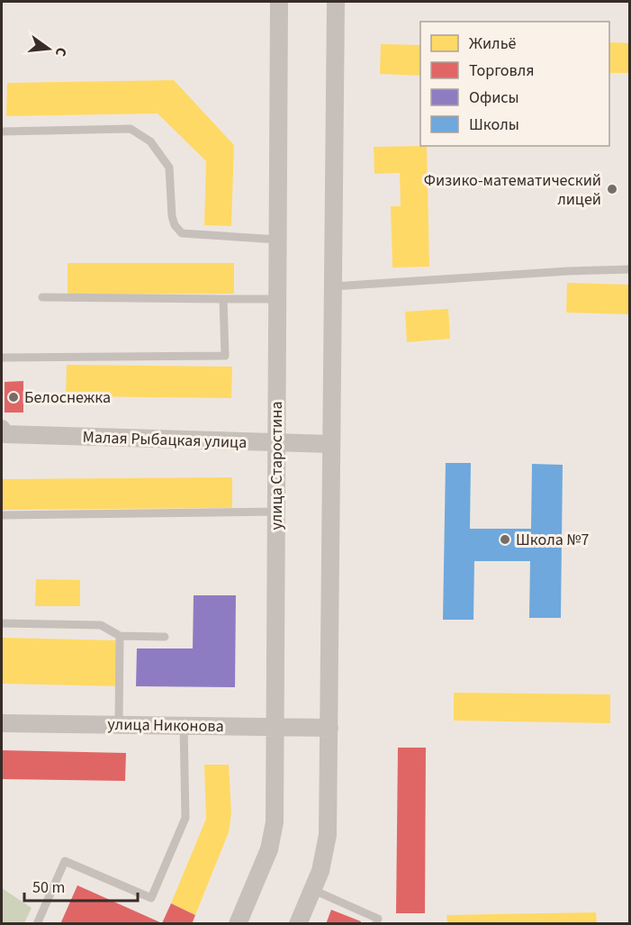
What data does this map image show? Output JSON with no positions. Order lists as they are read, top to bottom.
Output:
{
  "streets": {
    "street": ["Малая Рыбацкая улица", "улица Старостина", "улица Никонова"]
  },
  "crossings": [
    ["Малая Рыбацкая улица", "улица Старостина"],
    ["улица Старостина", "улица Никонова"]
  ],
  "places": ["Физико-математический лицей", "Белоснежка", "Школа №7"],
  "legend": [
    "Жильё",
    "Торговля",
    "Офисы",
    "Школы"
  ],
  "scale_bar": "50 m",
  "north": "right"
}
